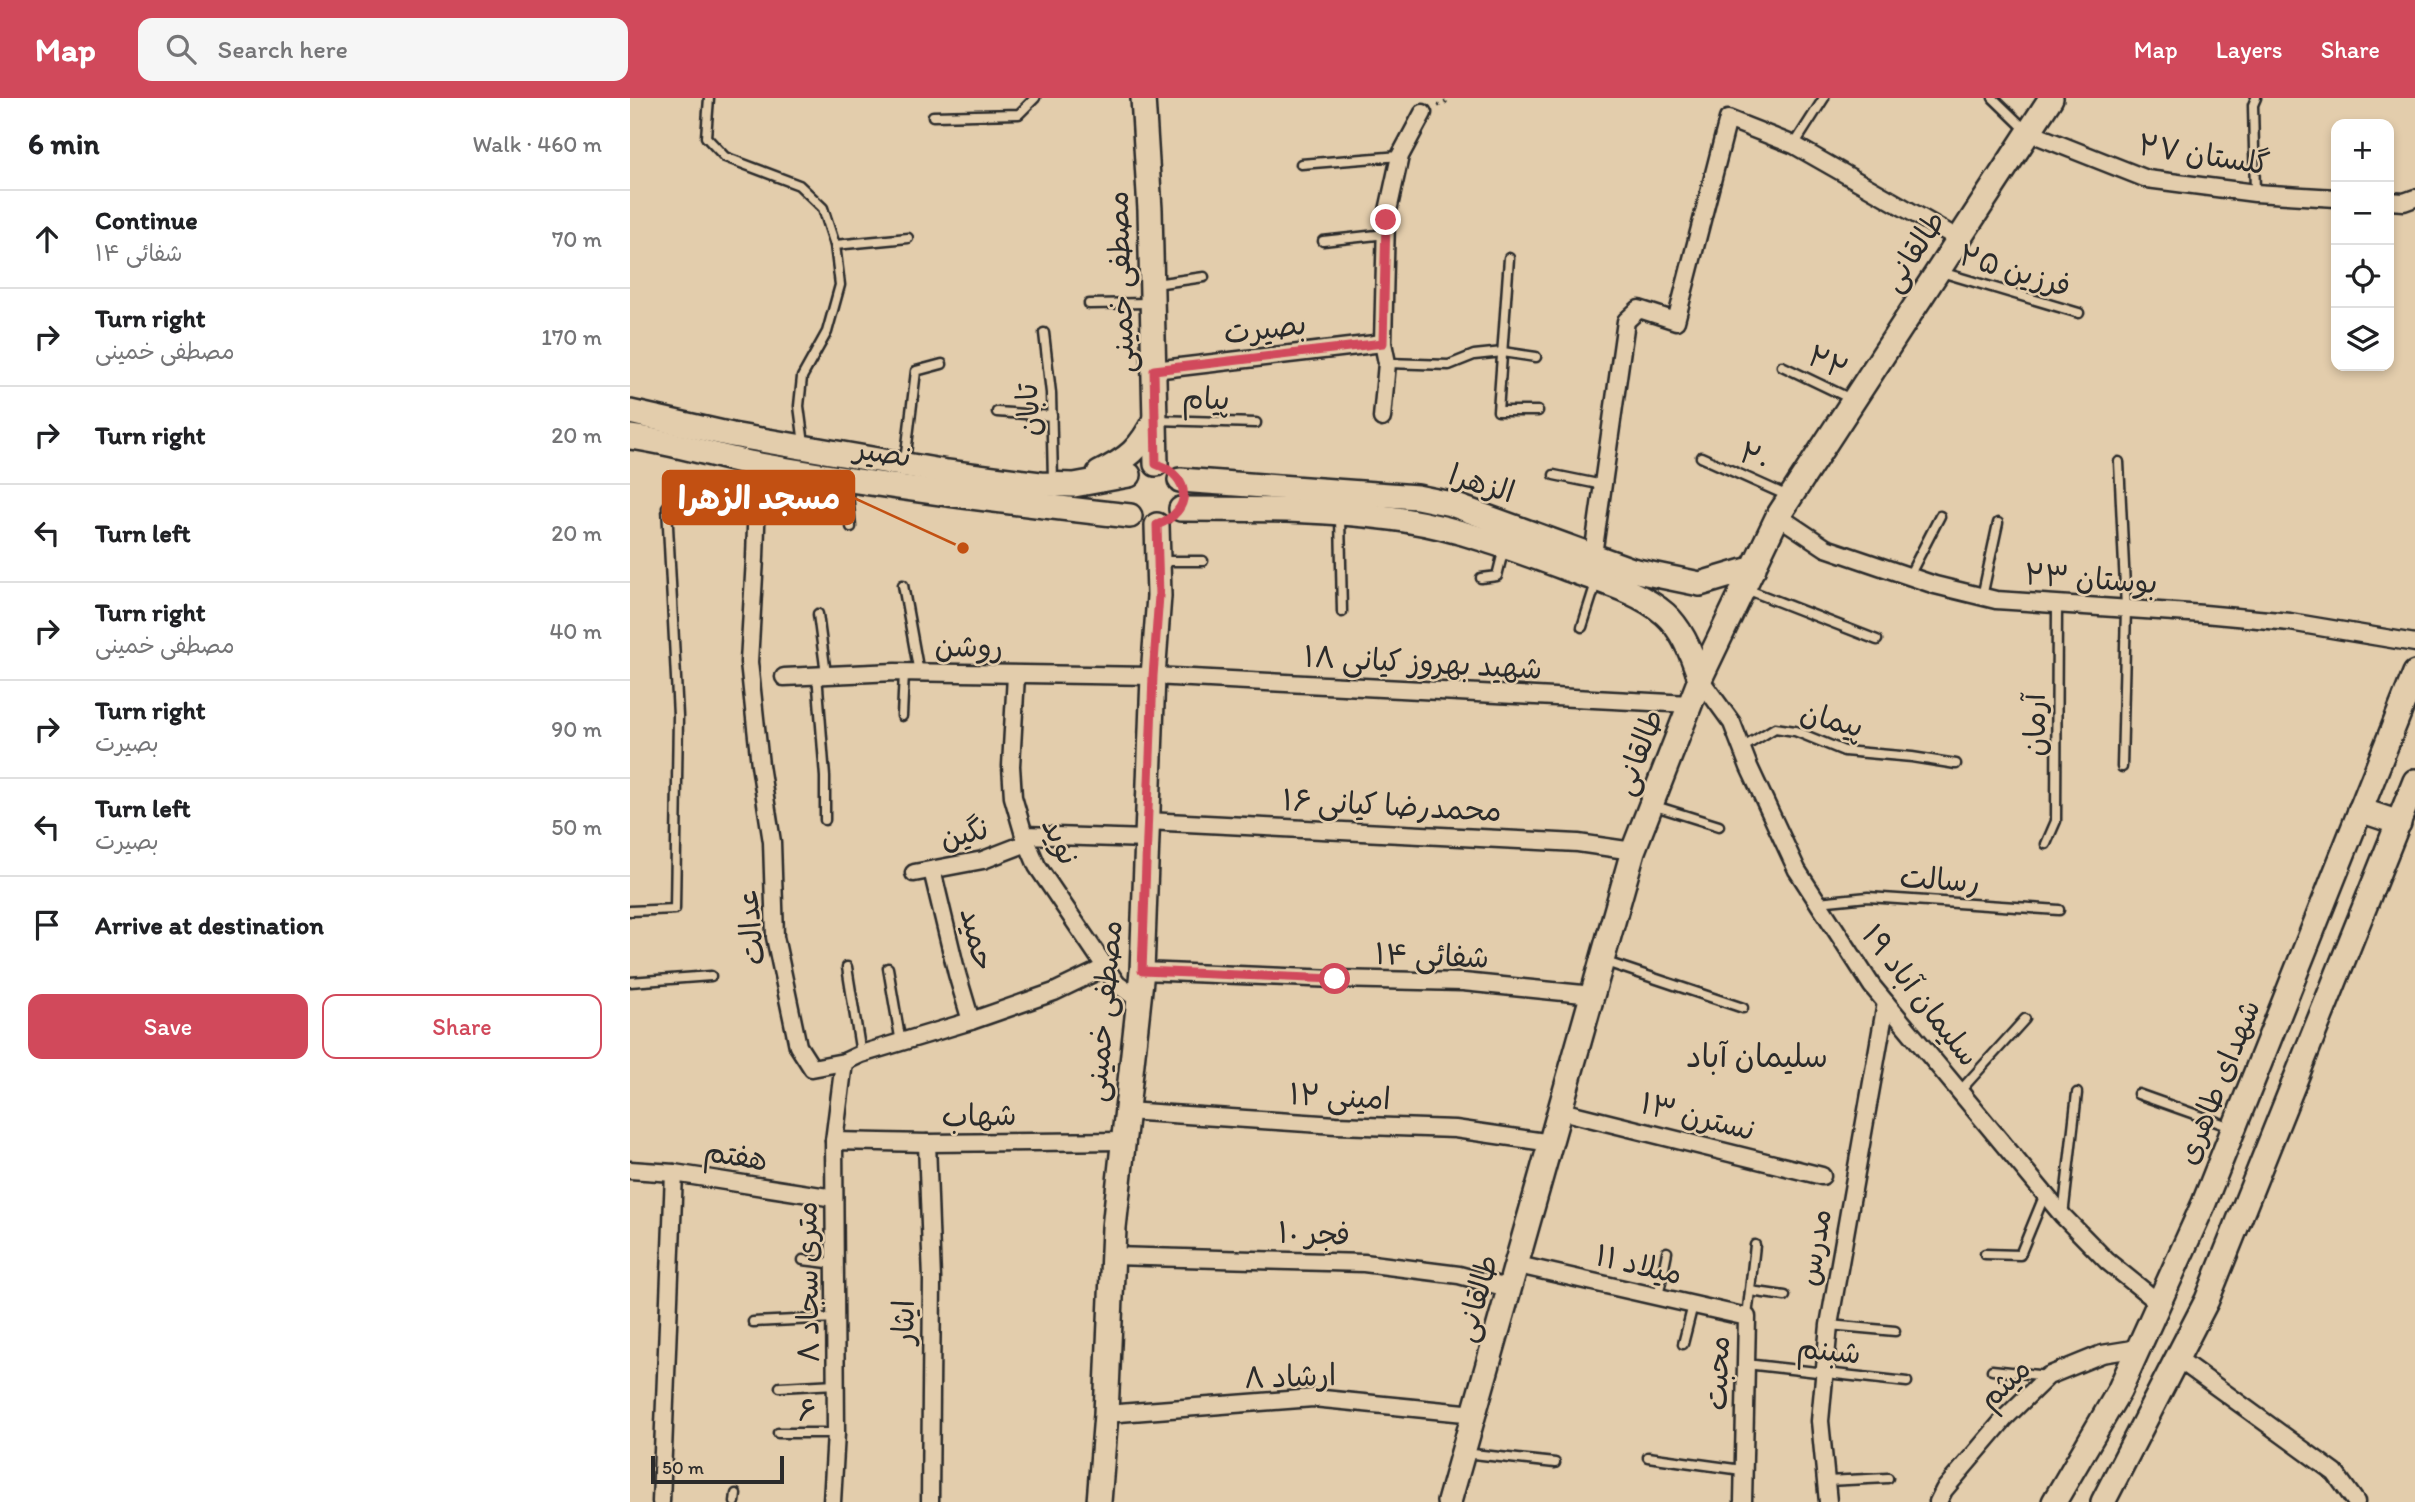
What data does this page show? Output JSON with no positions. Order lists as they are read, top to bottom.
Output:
{
  "streets": {
    "street": [
      "گلستان ۲۷",
      "طالقانی",
      "مصطفی خمینی",
      "بصیرت",
      "نصیر",
      "الزهرا",
      "بوستان ۲۳",
      "روشن",
      "شهید بهروز کیانی ۱۸",
      "محمدرضا کیانی ۱۶",
      "نگین",
      "نوید",
      "عدالت",
      "حمید",
      "شفائی ۱۴",
      "سلیمان آباد ۱۹",
      "شهدای طاهری",
      "امینی ۱۲",
      "شهاب",
      "نسترن ۱۳",
      "هفتم",
      "فجر ۱۰",
      "مدرس",
      "میلاد ۱۱",
      "۸ متری سجاد",
      "ایثار",
      "محبت",
      "ارشاد ۸",
      "میثم"
    ],
    "lane": [
      "فرزین ۲۵",
      "۲۲",
      "پیام",
      "تابان",
      "۲۰",
      "پیمان",
      "آرمان",
      "رسالت",
      "شبنم",
      "۶"
    ]
  },
  "crossings": [
    ["گلستان ۲۷", "طالقانی"],
    ["طالقانی", "فرزین ۲۵"],
    ["طالقانی", "۲۲"],
    ["طالقانی", "۲۰"],
    ["طالقانی", "الزهرا"],
    ["طالقانی", "بوستان ۲۳"],
    ["طالقانی", "شهید بهروز کیانی ۱۸"],
    ["طالقانی", "محمدرضا کیانی ۱۶"],
    ["طالقانی", "شفائی ۱۴"],
    ["طالقانی", "سلیمان آباد ۱۹"],
    ["طالقانی", "امینی ۱۲"],
    ["طالقانی", "نسترن ۱۳"],
    ["طالقانی", "فجر ۱۰"],
    ["طالقانی", "میلاد ۱۱"],
    ["طالقانی", "ارشاد ۸"],
    ["مصطفی خمینی", "بصیرت"],
    ["مصطفی خمینی", "پیام"],
    ["مصطفی خمینی", "نصیر"],
    ["مصطفی خمینی", "الزهرا"],
    ["مصطفی خمینی", "روشن"],
    ["مصطفی خمینی", "شهید بهروز کیانی ۱۸"],
    ["مصطفی خمینی", "محمدرضا کیانی ۱۶"],
    ["مصطفی خمینی", "نوید"],
    ["مصطفی خمینی", "شفائی ۱۴"],
    ["مصطفی خمینی", "امینی ۱۲"],
    ["مصطفی خمینی", "شهاب"],
    ["مصطفی خمینی", "فجر ۱۰"],
    ["مصطفی خمینی", "ارشاد ۸"],
    ["نصیر", "الزهرا"],
    ["نصیر", "عدالت"],
    ["۲۰", "بوستان ۲۳"],
    ["الزهرا", "سلیمان آباد ۱۹"],
    ["بوستان ۲۳", "آرمان"],
    ["روشن", "شهید بهروز کیانی ۱۸"],
    ["روشن", "نوید"],
    ["پیمان", "سلیمان آباد ۱۹"],
    ["محمدرضا کیانی ۱۶", "نگین"],
    ["محمدرضا کیانی ۱۶", "نوید"],
    ["نگین", "نوید"],
    ["نگین", "حمید"],
    ["نوید", "عدالت"],
    ["رسالت", "سلیمان آباد ۱۹"],
    ["عدالت", "حمید"],
    ["عدالت", "۸ متری سجاد"],
    ["سلیمان آباد ۱۹", "شهدای طاهری"],
    ["سلیمان آباد ۱۹", "مدرس"],
    ["شهدای طاهری", "میثم"],
    ["شهاب", "۸ متری سجاد"],
    ["شهاب", "ایثار"],
    ["هفتم", "۸ متری سجاد"],
    ["مدرس", "شبنم"],
    ["میلاد ۱۱", "محبت"],
    ["۸ متری سجاد", "۶"],
    ["شبنم", "محبت"]
  ],
  "districts": ["سلیمان آباد"],
  "places": ["مسجد الزهرا"],
  "scale_bar": "50 m",
  "page": {
    "header": "Map",
    "search": "Search here",
    "nav": ["Map", "Layers", "Share"],
    "heading": ["6 min", "Walk · 460 m"],
    "map_buttons": ["+", "−"],
    "list": [
      ["Continue", "شفائی ۱۴", "70 m"],
      ["Turn right", "مصطفی خمینی", "170 m"],
      ["Turn right", "20 m"],
      ["Turn left", "20 m"],
      ["Turn right", "مصطفی خمینی", "40 m"],
      ["Turn right", "بصیرت", "90 m"],
      ["Turn left", "بصیرت", "50 m"],
      "Arrive at destination"
    ],
    "buttons": ["Save", "Share"],
    "scale": "50 m"
  }
}
